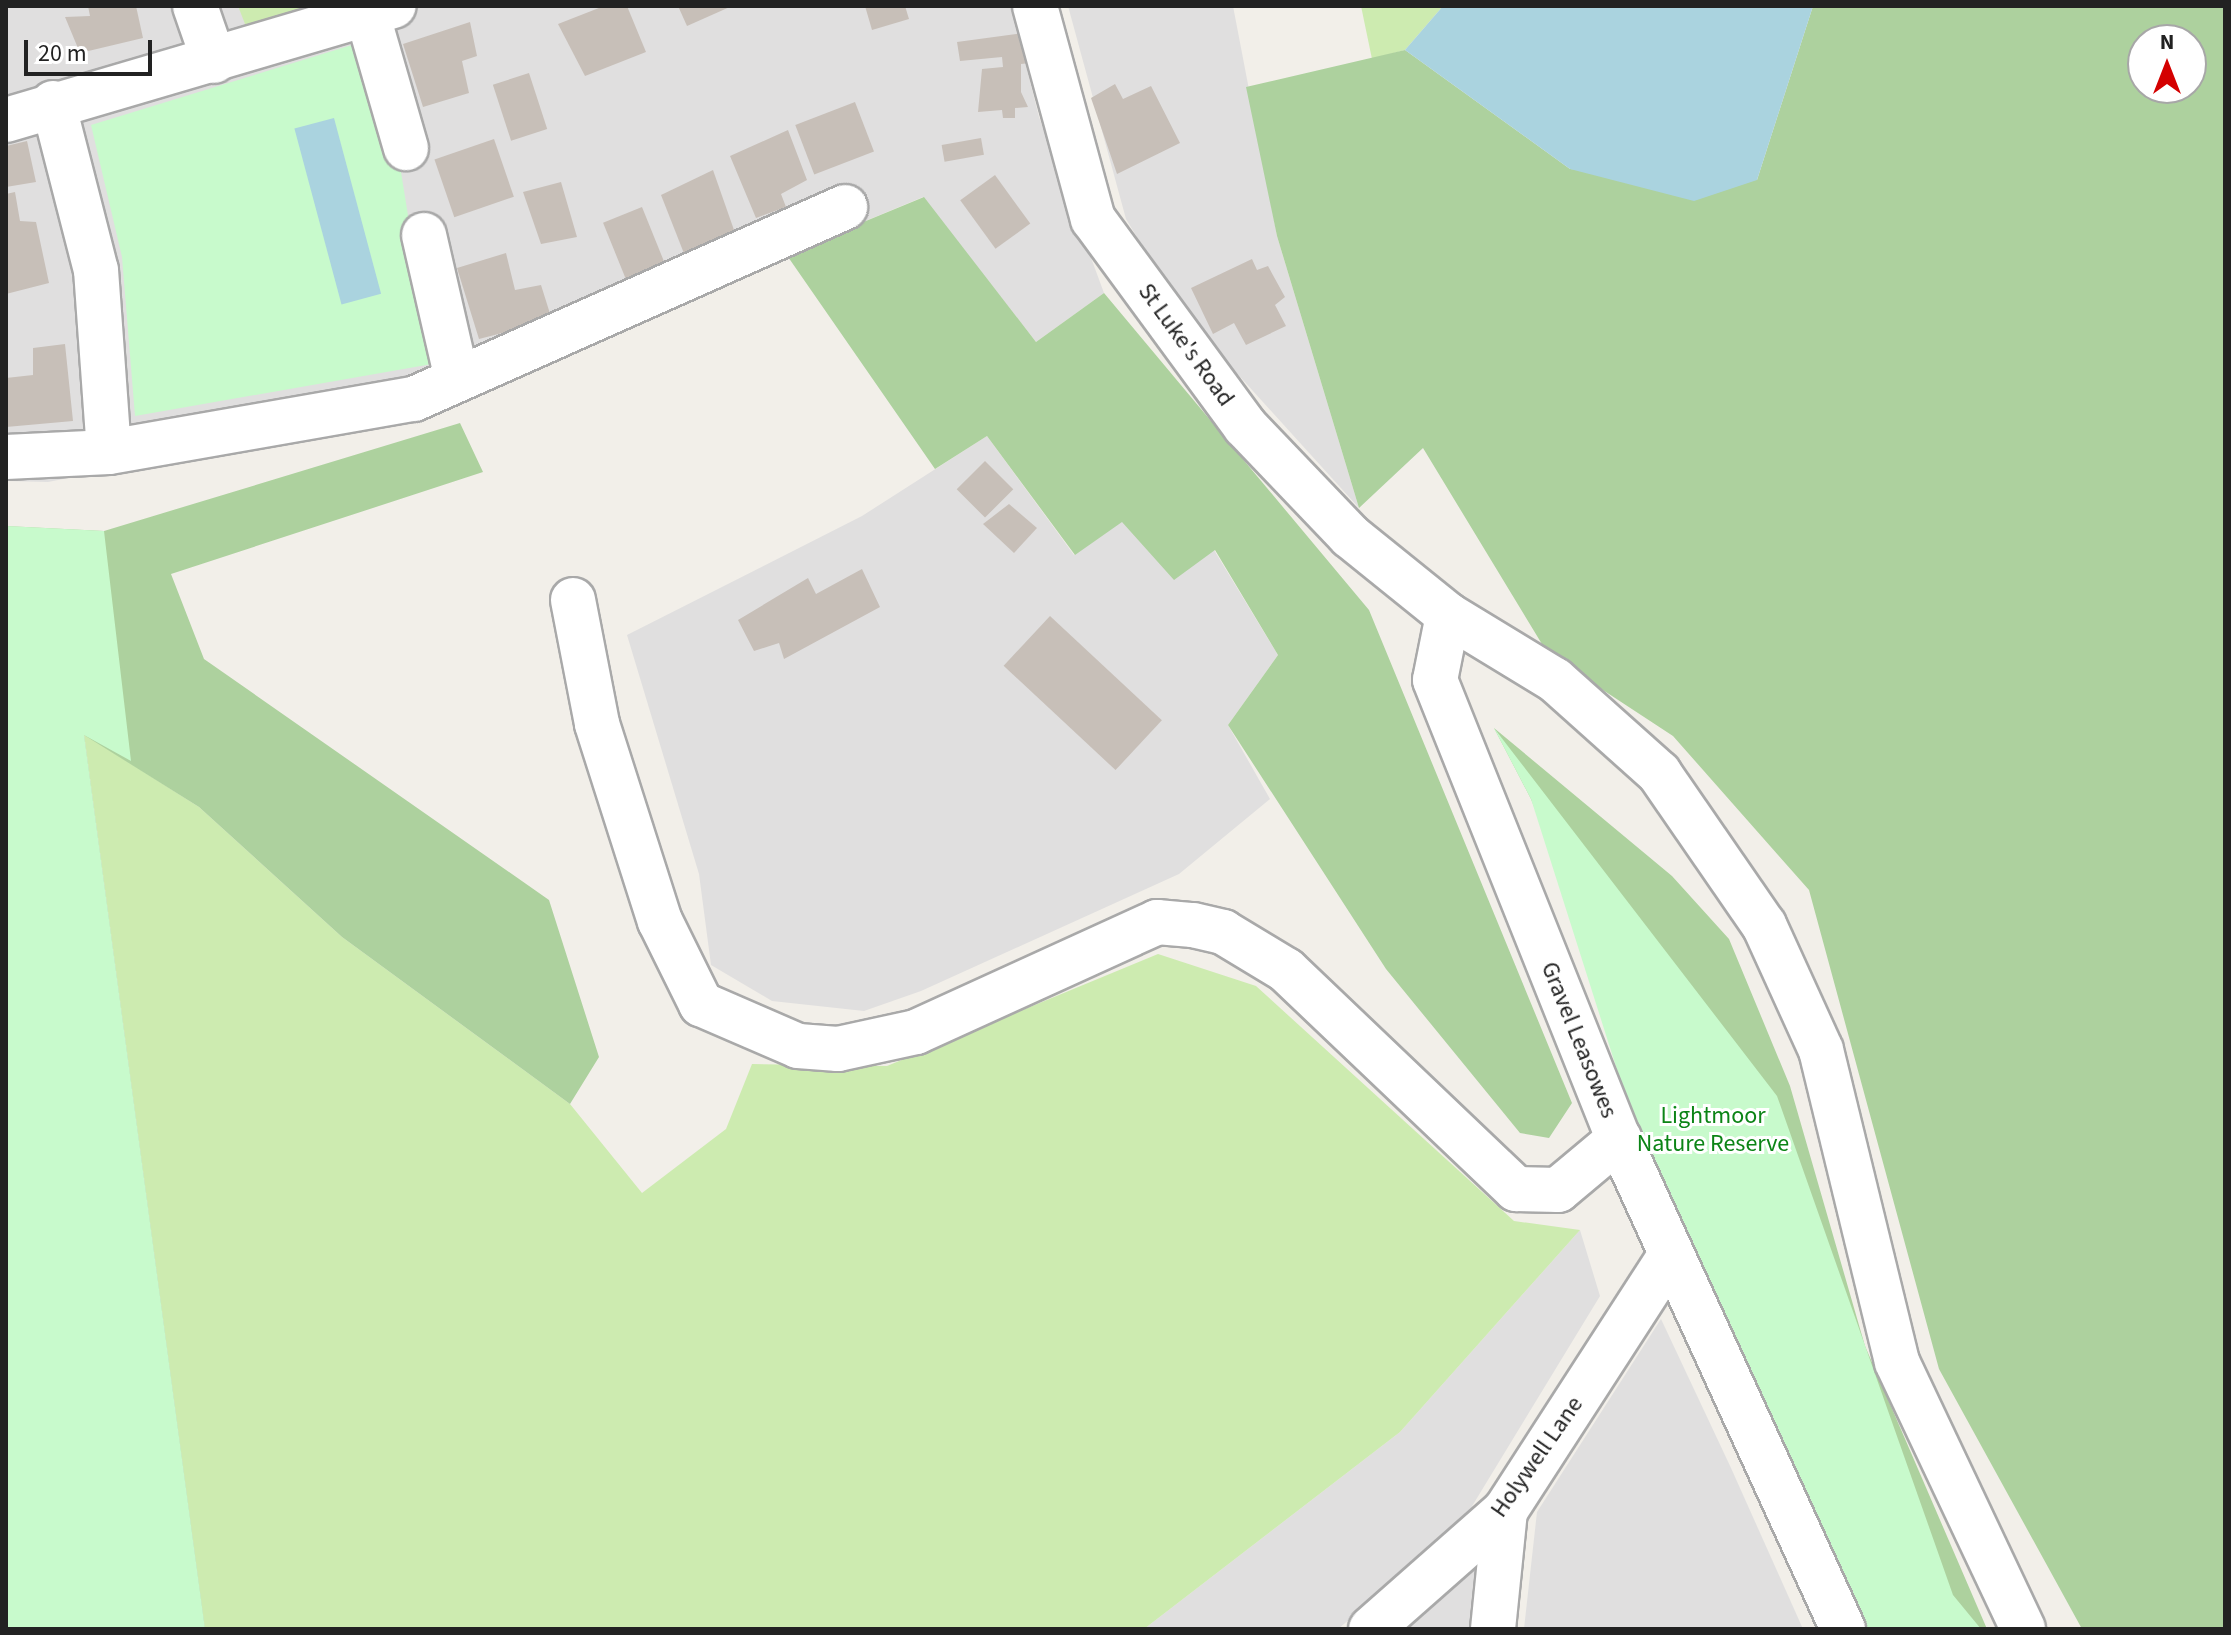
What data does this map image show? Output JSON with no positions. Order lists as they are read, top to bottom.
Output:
{
  "streets": {
    "street": ["St Luke's Road", "Gravel Leasowes", "Holywell Lane"]
  },
  "crossings": [
    ["St Luke's Road", "Gravel Leasowes"],
    ["Gravel Leasowes", "Holywell Lane"]
  ],
  "parks": ["Lightmoor Nature Reserve"],
  "scale_bar": "20 m",
  "north": "top"
}
